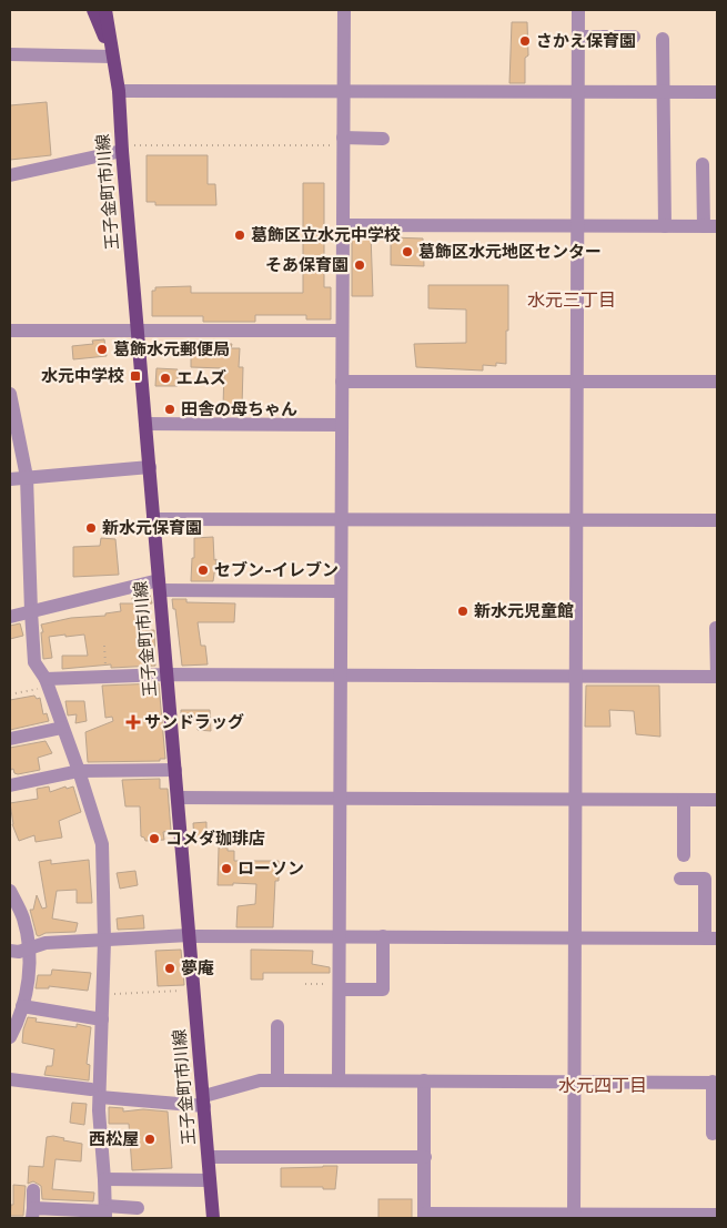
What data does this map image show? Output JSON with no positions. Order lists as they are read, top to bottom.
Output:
{
  "streets": {
    "main road": ["王子金町市川線"]
  },
  "districts": ["水元三丁目", "水元四丁目"],
  "places": {
    "other": [
      "さかえ保育園",
      "葛飾区立水元中学校",
      "葛飾区水元地区センター",
      "そあ保育園",
      "葛飾水元郵便局",
      "エムズ",
      "田舎の母ちゃん",
      "新水元保育園",
      "セブン-イレブン",
      "新水元児童館",
      "コメダ珈琲店",
      "ローソン",
      "夢庵",
      "西松屋"
    ],
    "transit": ["水元中学校"],
    "health": ["サンドラッグ"]
  }
}
